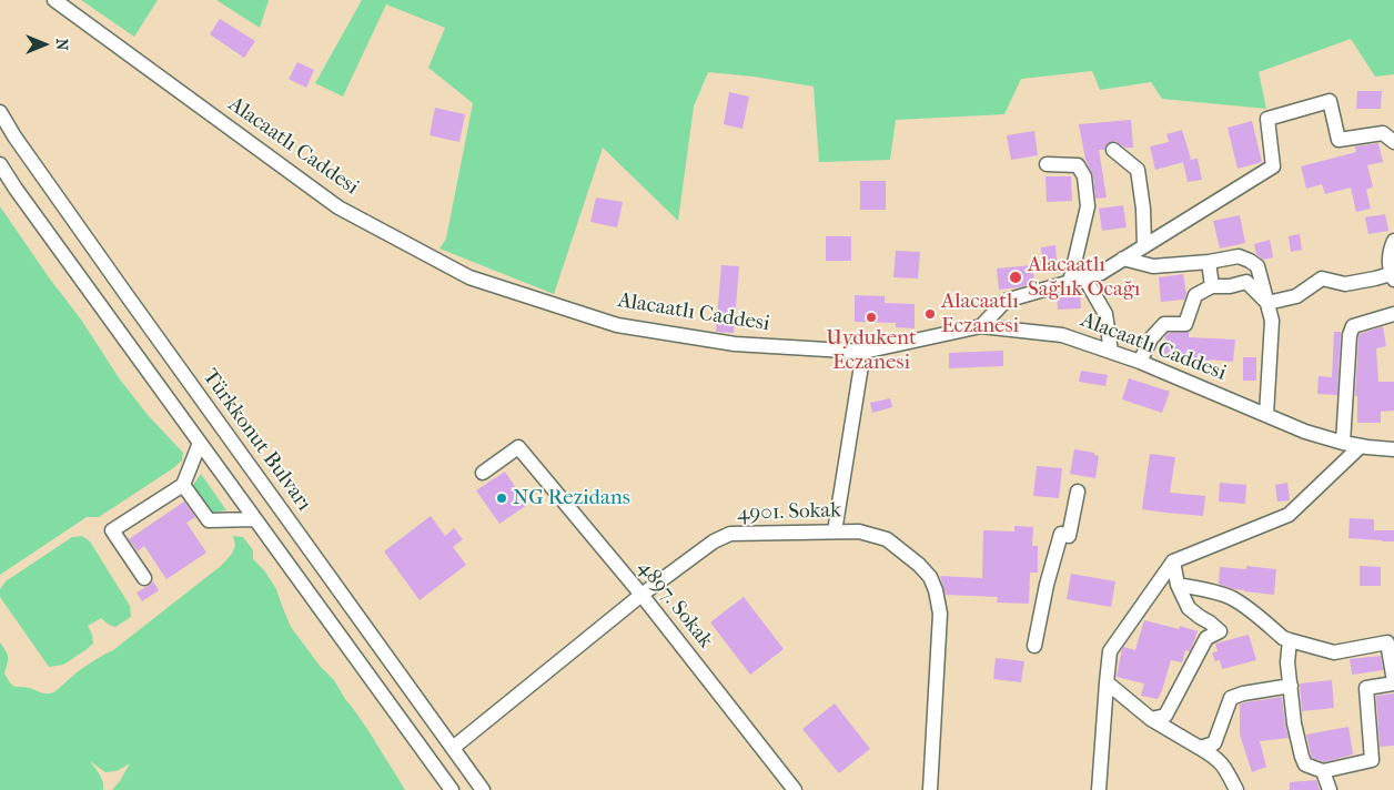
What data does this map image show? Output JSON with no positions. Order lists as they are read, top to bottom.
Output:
{
  "streets": {
    "street": [
      "Alacaatlı Caddesi",
      "Türkkonut Bulvarı",
      "4901. Sokak",
      "4897. Sokak"
    ]
  },
  "crossings": [
    ["Türkkonut Bulvarı", "4901. Sokak"],
    ["4901. Sokak", "4897. Sokak"]
  ],
  "places": [
    "Alacaatlı Sağlık Ocağı",
    "Alacaatlı Eczanesi",
    "Uydukent Eczanesi",
    "NG Rezidans"
  ],
  "north": "right"
}
